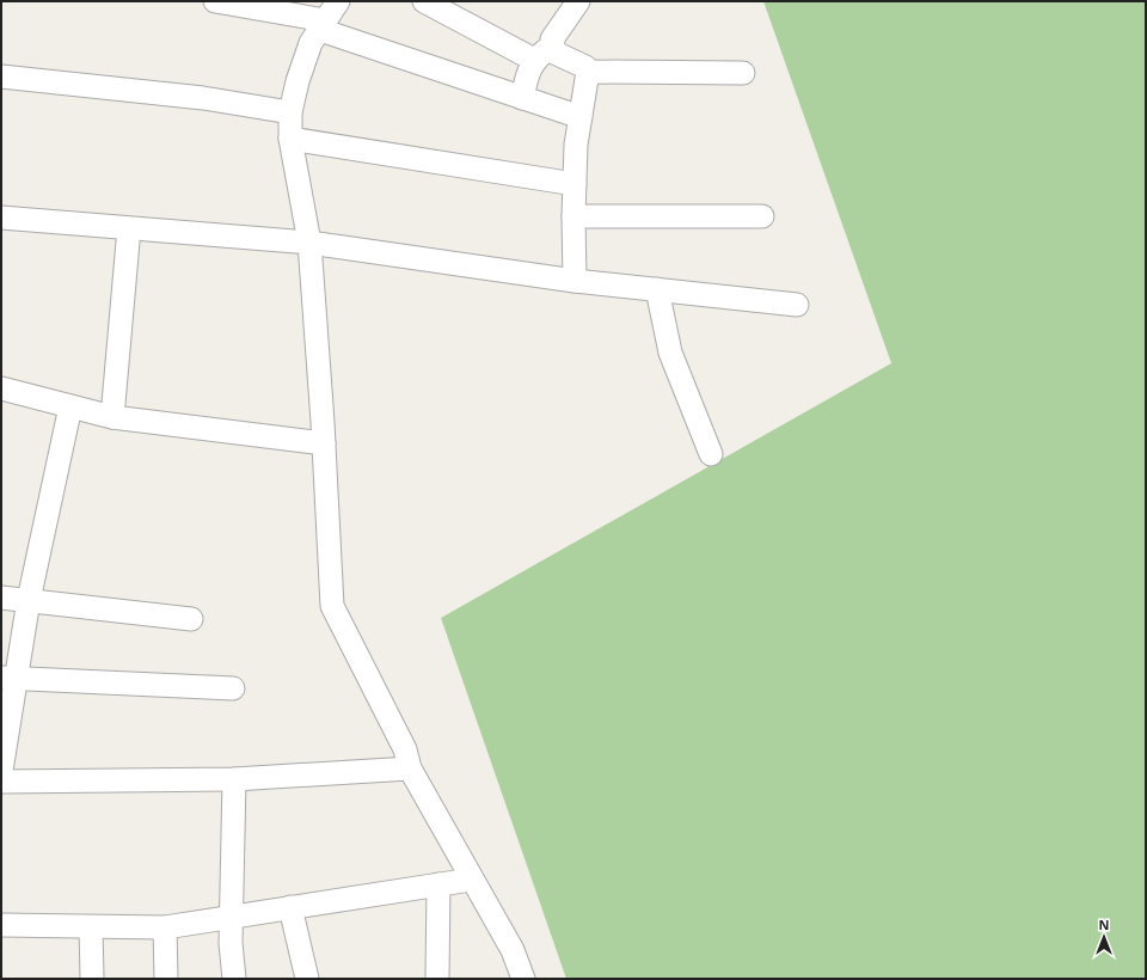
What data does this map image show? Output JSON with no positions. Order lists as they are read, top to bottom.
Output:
{
  "north": "top"
}
